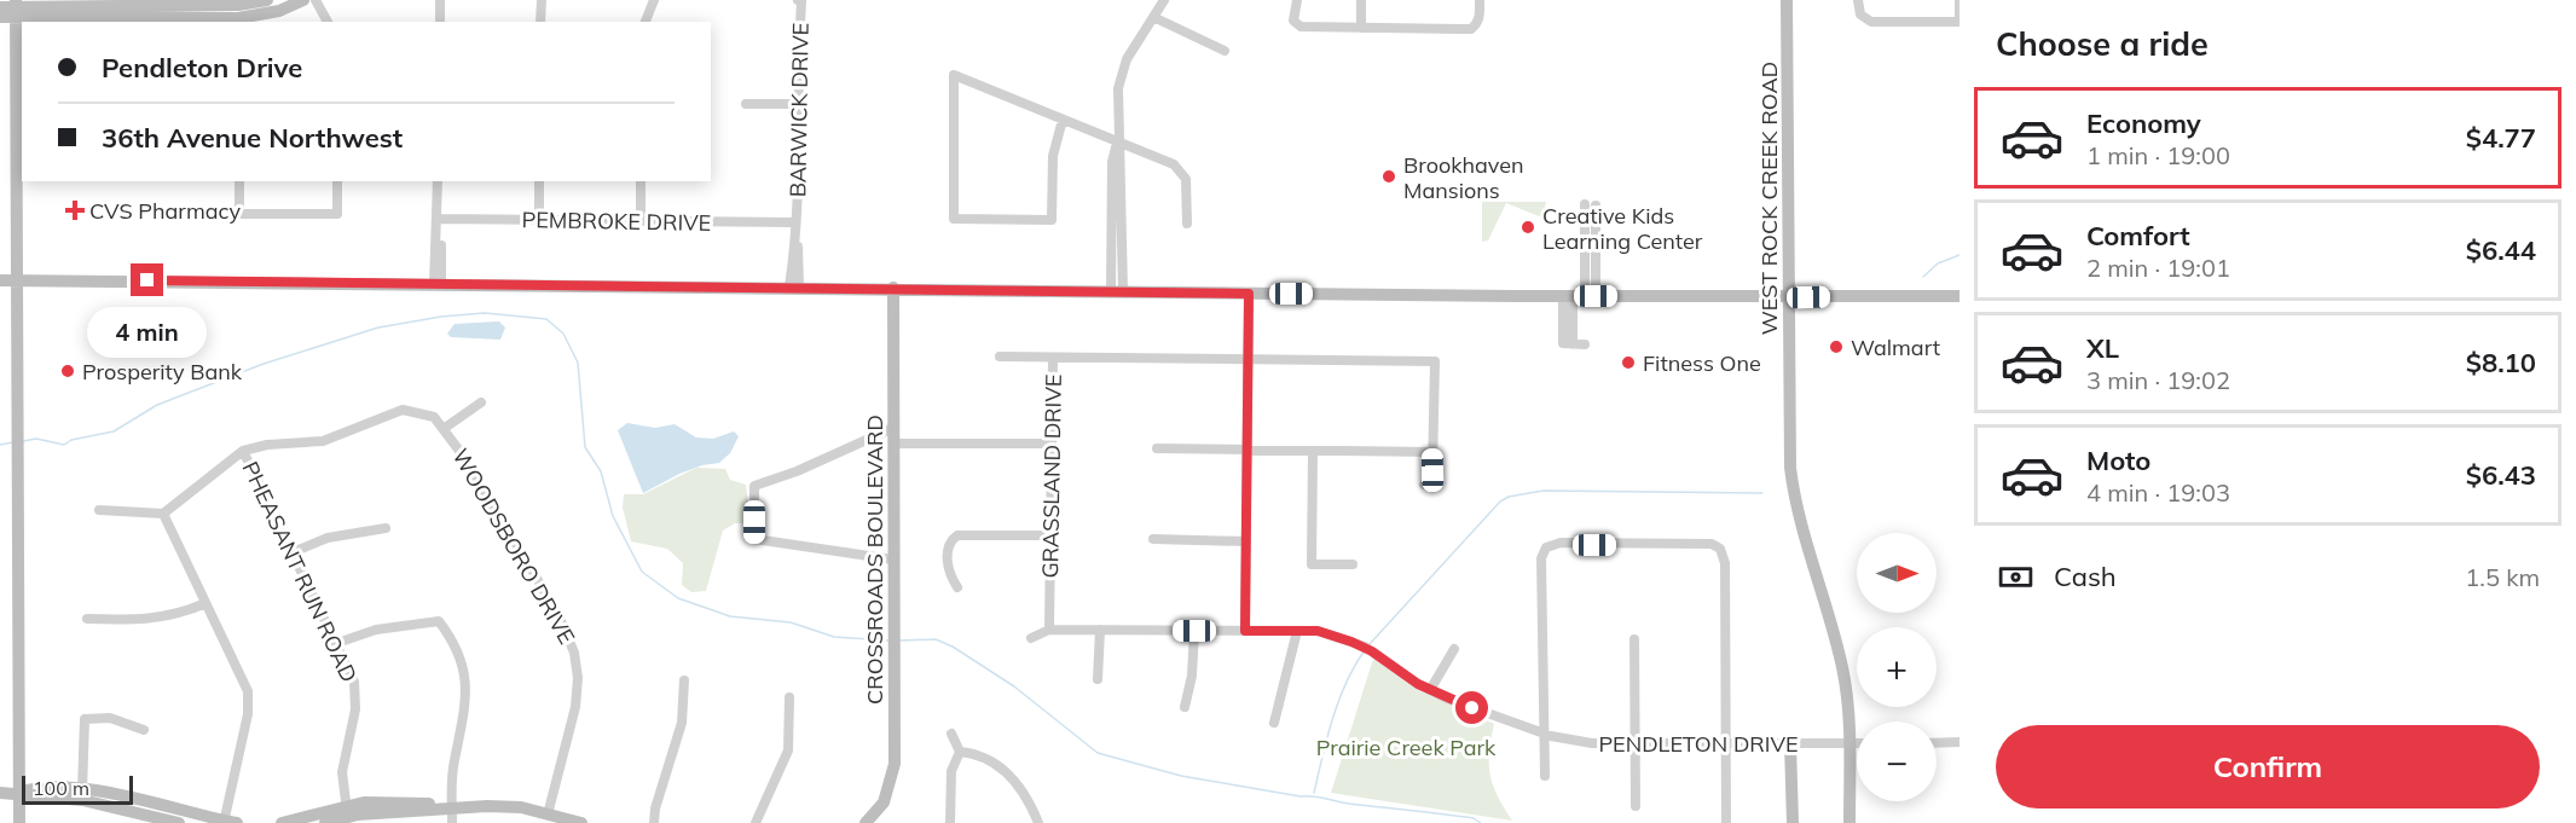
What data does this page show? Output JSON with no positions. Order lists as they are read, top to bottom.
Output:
{
  "streets": {
    "main road": ["WEST ROCK CREEK ROAD", "CROSSROADS BOULEVARD"],
    "street": [
      "BARWICK DRIVE",
      "PEMBROKE DRIVE",
      "GRASSLAND DRIVE",
      "WOODSBORO DRIVE",
      "PHEASANT RUN ROAD",
      "PENDLETON DRIVE"
    ]
  },
  "crossings": [
    ["BARWICK DRIVE", "PEMBROKE DRIVE"],
    ["WEST ROCK CREEK ROAD", "PENDLETON DRIVE"],
    ["GRASSLAND DRIVE", "PENDLETON DRIVE"],
    ["WOODSBORO DRIVE", "PHEASANT RUN ROAD"]
  ],
  "parks": ["Prairie Creek Park"],
  "places": {
    "other": [
      "Brookhaven Mansions",
      "Creative Kids Learning Center",
      "Walmart",
      "Fitness One",
      "Prosperity Bank"
    ],
    "health": ["CVS Pharmacy"]
  },
  "scale_bar": "100 m",
  "north": "right",
  "page": {
    "heading": "Choose a ride",
    "banner": ["Pendleton Drive", "36th Avenue Northwest"],
    "list": [
      {
        "name": "Economy",
        "note": "1 min · 19:00",
        "value": "$4.77"
      },
      {
        "name": "Comfort",
        "note": "2 min · 19:01",
        "value": "$6.44"
      },
      {
        "name": "XL",
        "note": "3 min · 19:02",
        "value": "$8.10"
      },
      {
        "name": "Moto",
        "note": "4 min · 19:03",
        "value": "$6.43"
      }
    ],
    "bubble": "4 min",
    "map_buttons": ["+", "−"],
    "pay": ["Cash", "1.5 km"],
    "buttons": "Confirm",
    "scale": "100 m"
  }
}
